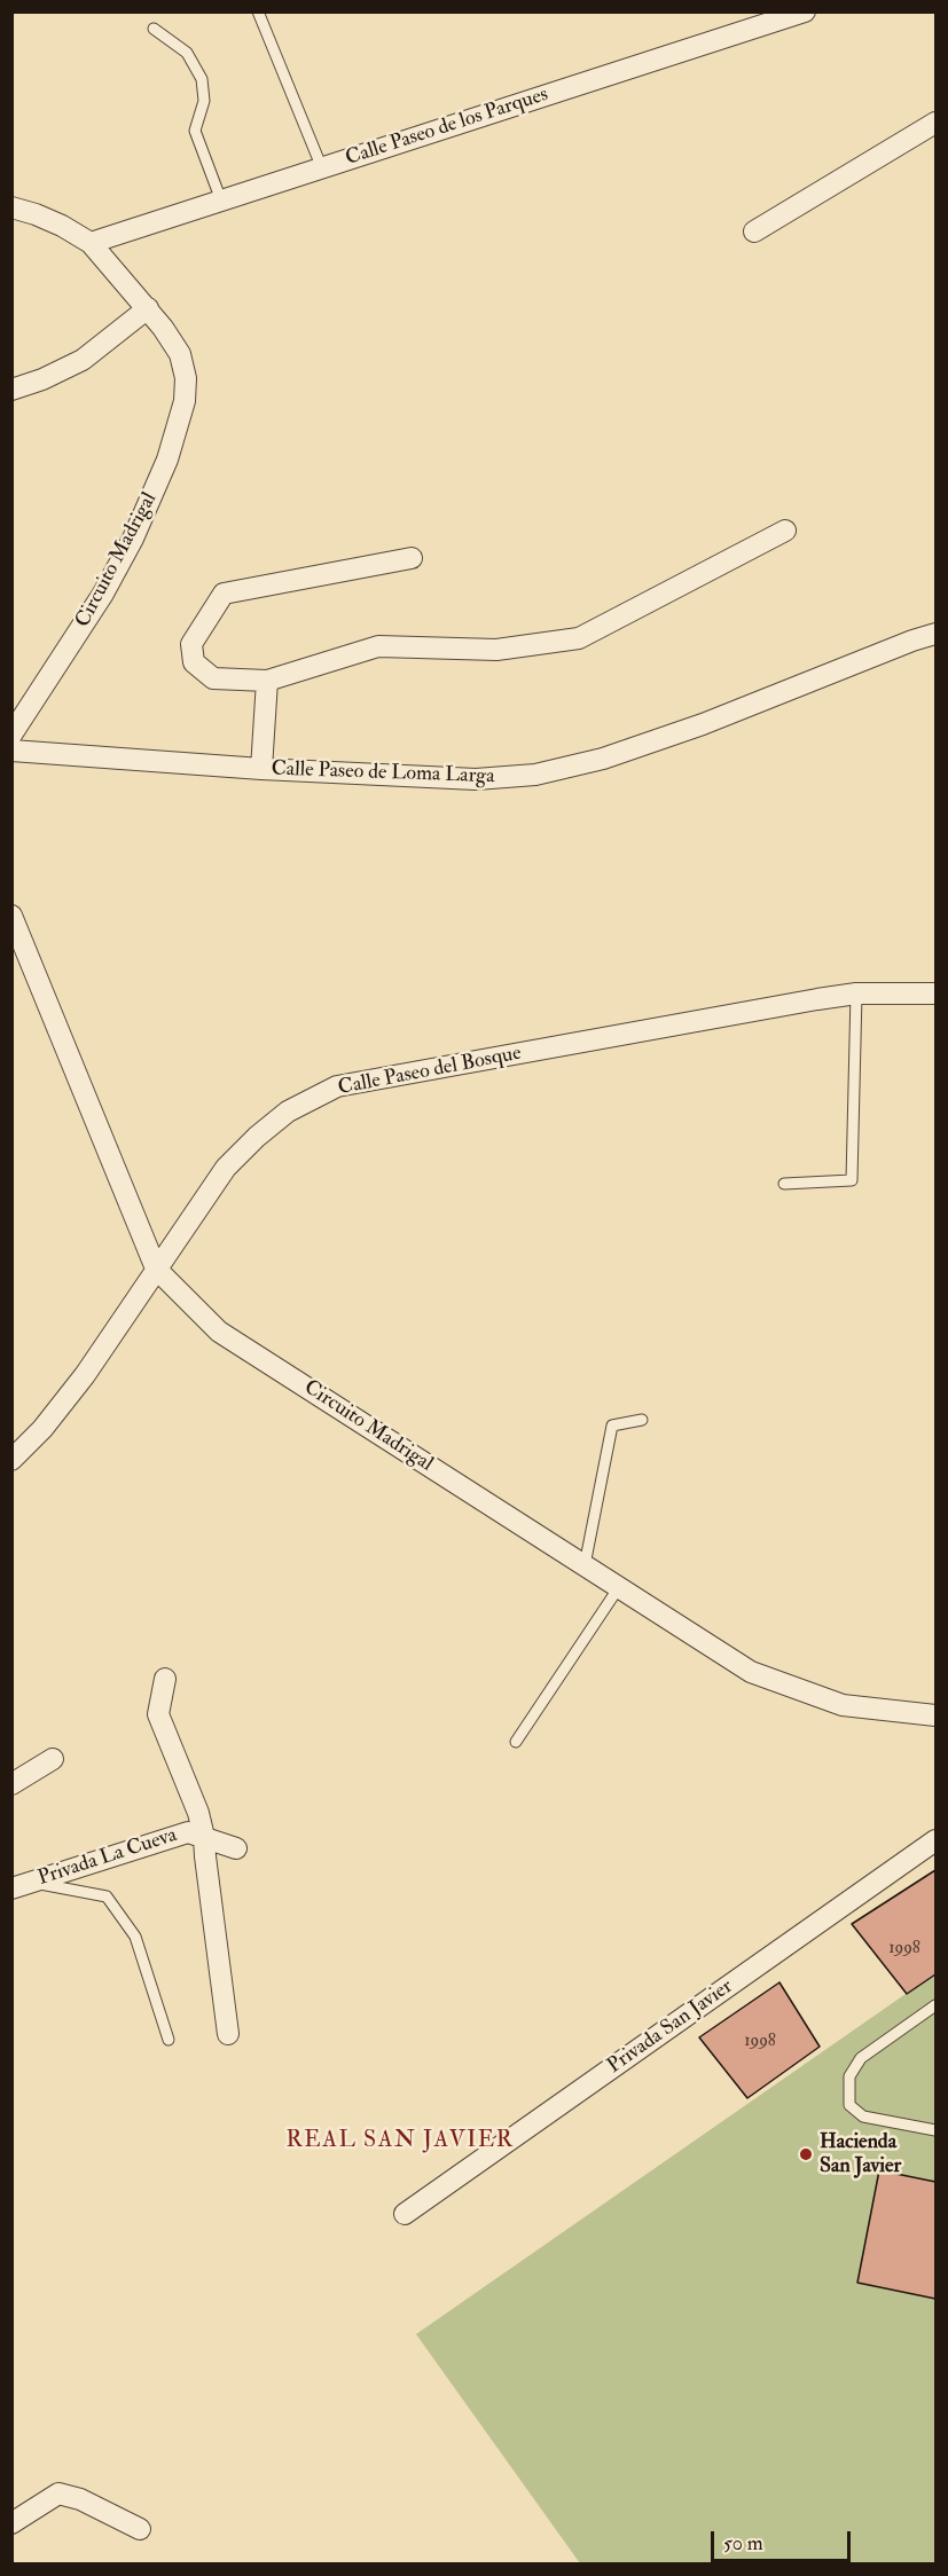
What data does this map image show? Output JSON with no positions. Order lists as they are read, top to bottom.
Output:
{
  "streets": {
    "street": [
      "Calle Paseo de los Parques",
      "Circuito Madrigal",
      "Calle Paseo de Loma Larga",
      "Calle Paseo del Bosque",
      "Privada La Cueva",
      "Privada San Javier"
    ]
  },
  "crossings": [
    ["Calle Paseo de los Parques", "Circuito Madrigal"],
    ["Circuito Madrigal", "Calle Paseo del Bosque"]
  ],
  "districts": ["REAL SAN JAVIER"],
  "places": ["Hacienda San Javier"],
  "house_numbers": ["1998", "1998"],
  "scale_bar": "50 m"
}
